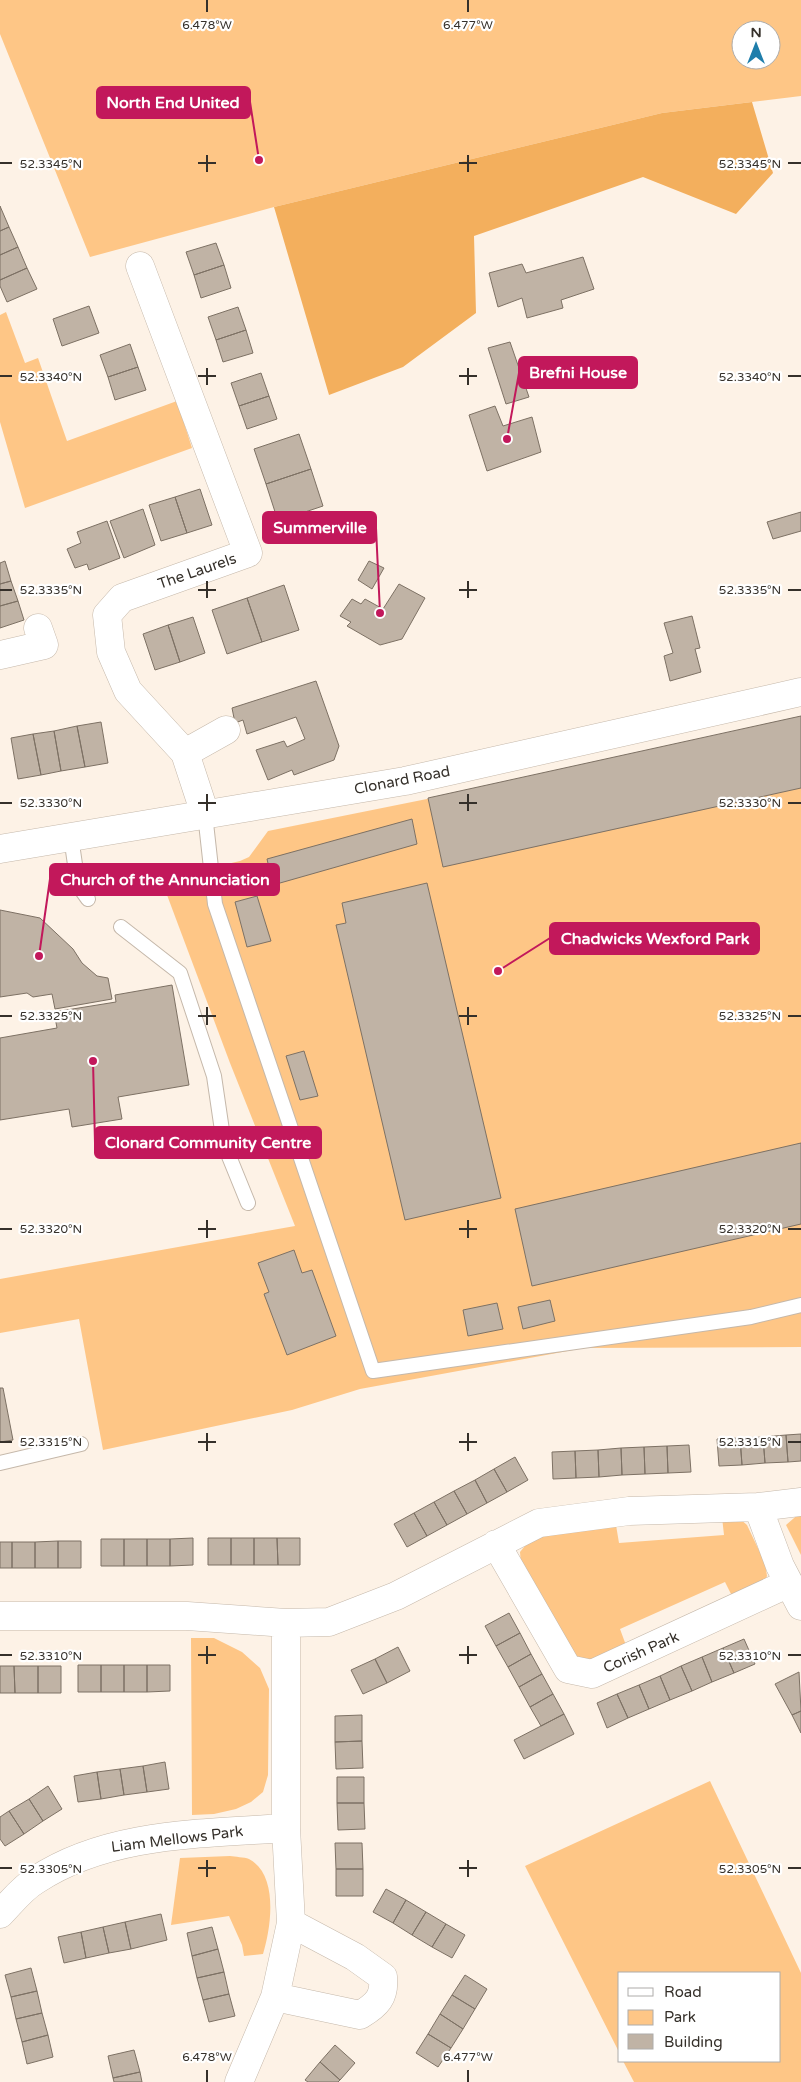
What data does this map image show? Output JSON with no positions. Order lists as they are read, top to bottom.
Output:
{
  "streets": {
    "street": [
      "The Laurels",
      "Clonard Road",
      "Corish Park",
      "Liam Mellows Park"
    ]
  },
  "crossings": [
    ["The Laurels", "Clonard Road"]
  ],
  "places": [
    "North End United",
    "Brefni House",
    "Summerville",
    "Church of the Annunciation",
    "Chadwicks Wexford Park",
    "Clonard Community Centre"
  ],
  "legend": ["Road", "Park", "Building"],
  "north": "top",
  "coordinates": [
    "6.478°W",
    "6.477°W",
    "52.3345°N",
    "52.3340°N",
    "52.3335°N",
    "52.3330°N",
    "52.3325°N",
    "52.3320°N",
    "52.3315°N",
    "52.3310°N",
    "52.3305°N"
  ]
}
